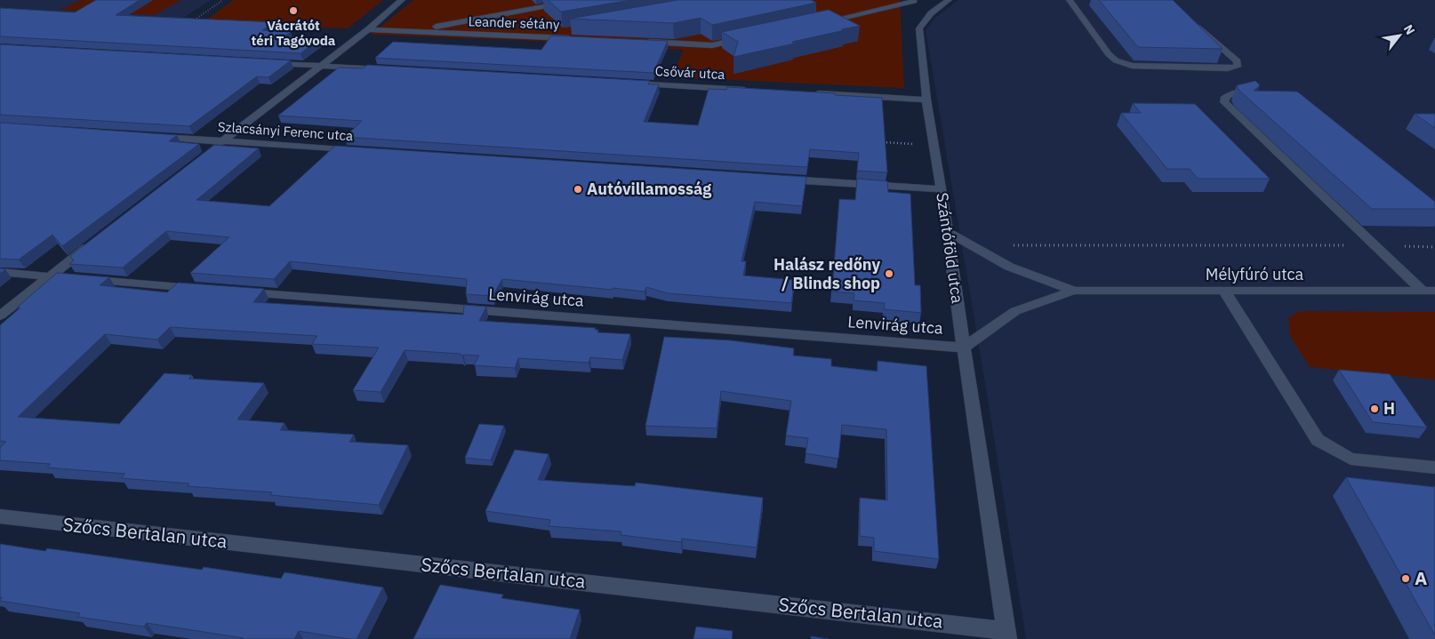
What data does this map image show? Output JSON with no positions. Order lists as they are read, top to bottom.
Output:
{
  "streets": {
    "street": [
      "Leander sétány",
      "Csővár utca",
      "Szlacsányi Ferenc utca",
      "Szántóföld utca",
      "Mélyfúró utca",
      "Lenvirág utca",
      "Szőcs Bertalan utca"
    ]
  },
  "crossings": [
    ["Szántóföld utca", "Mélyfúró utca"],
    ["Szántóföld utca", "Lenvirág utca"],
    ["Szántóföld utca", "Szőcs Bertalan utca"],
    ["Mélyfúró utca", "Lenvirág utca"]
  ],
  "places": [
    "Vácrátót téri Tagóvoda",
    "Autóvillamosság",
    "Halász redőny / Blinds shop",
    "H",
    "A"
  ],
  "north": "top right"
}
